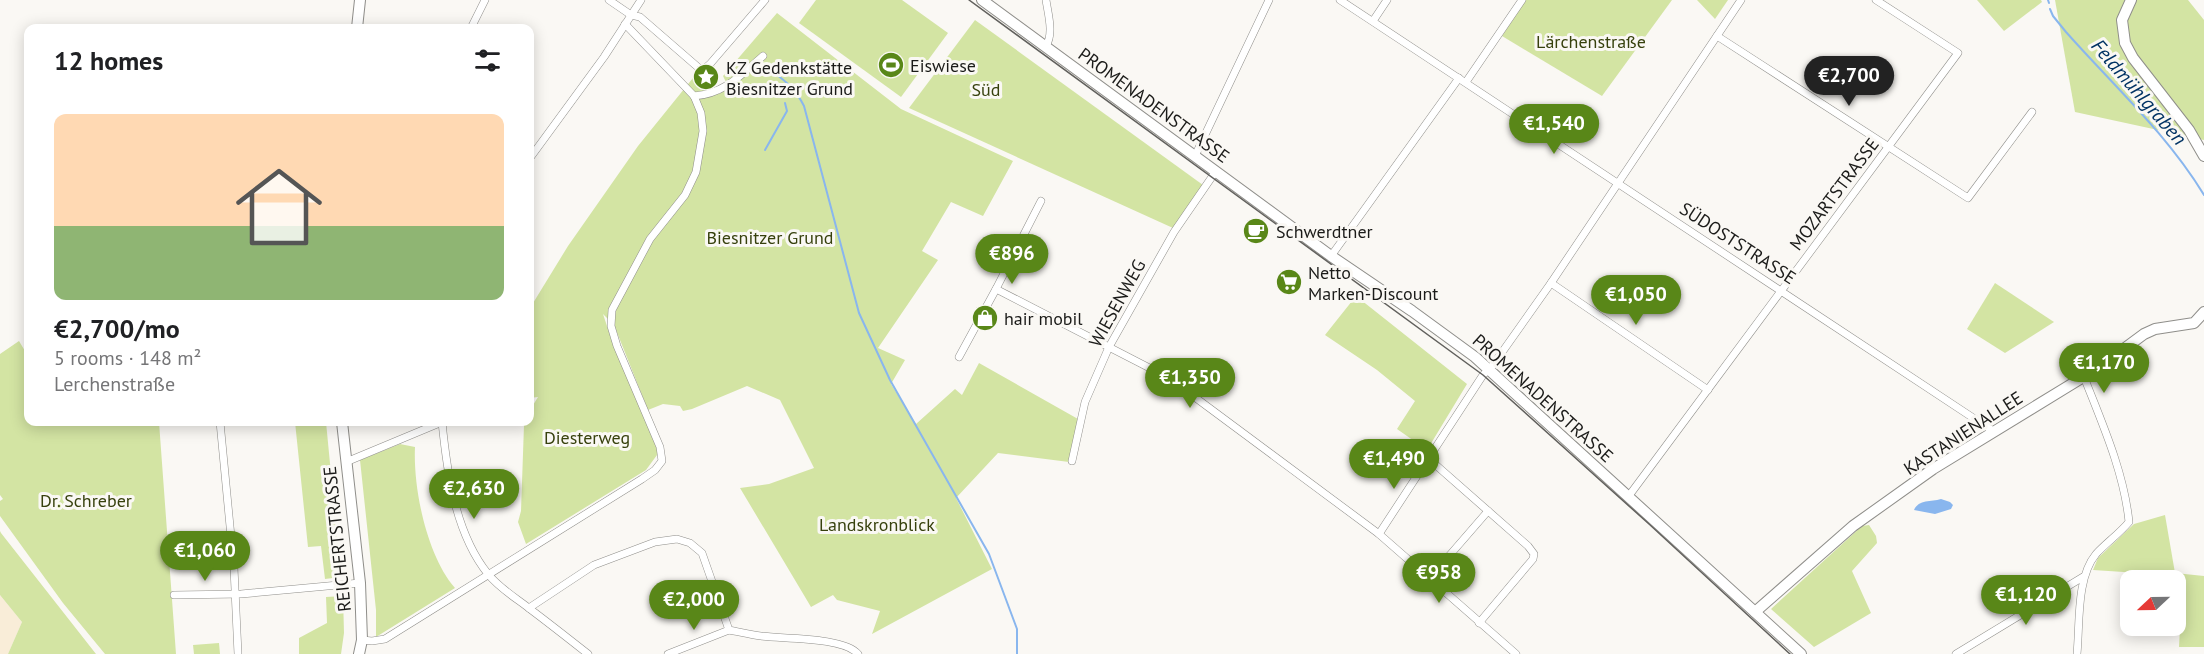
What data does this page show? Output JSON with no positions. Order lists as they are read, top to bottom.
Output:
{
  "streets": {
    "main road": ["PROMENADENSTRASSE", "KASTANIENALLEE", "REICHERTSTRASSE"],
    "street": ["MOZARTSTRASSE", "SÜDOSTSTRASSE", "WIESENWEG"]
  },
  "crossings": [
    ["PROMENADENSTRASSE", "MOZARTSTRASSE"],
    ["PROMENADENSTRASSE", "WIESENWEG"],
    ["PROMENADENSTRASSE", "KASTANIENALLEE"],
    ["MOZARTSTRASSE", "SÜDOSTSTRASSE"],
    ["SÜDOSTSTRASSE", "KASTANIENALLEE"]
  ],
  "water": ["Feldmühlgraben"],
  "parks": [
    "Lärchenstraße",
    "Süd",
    "Biesnitzer Grund",
    "Diesterweg",
    "Dr. Schreber",
    "Landskronblick"
  ],
  "places": {
    "sports": ["Eiswiese"],
    "place": ["KZ Gedenkstätte Biesnitzer Grund"],
    "cafe": ["Schwerdtner"],
    "supermarket": ["Netto Marken-Discount"],
    "shop": ["hair mobil"]
  },
  "north": "left",
  "page": {
    "heading": "12 homes",
    "price": [
      "€2,700",
      "€1,540",
      "€896",
      "€1,050",
      "€1,170",
      "€1,350",
      "€1,490",
      "€2,630",
      "€1,060",
      "€958",
      "€1,120",
      "€2,000"
    ],
    "list": [
      {
        "name": "€2,700/mo",
        "note": "5 rooms · 148 m² · Lerchenstraße"
      }
    ]
  }
}
